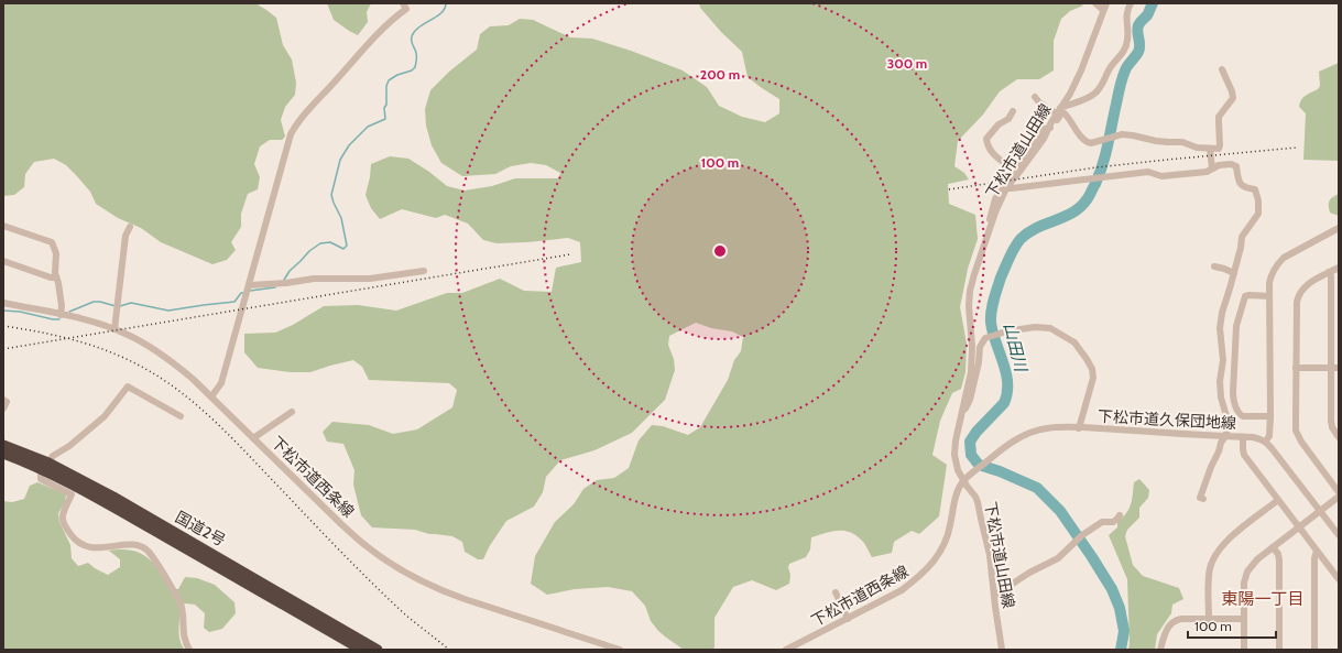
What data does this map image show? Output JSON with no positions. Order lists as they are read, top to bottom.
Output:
{
  "streets": {
    "highway": ["国道2号"],
    "street": ["下松市道山田線", "下松市道久保団地線", "下松市道西条線"]
  },
  "crossings": [
    ["下松市道山田線", "下松市道久保団地線"],
    ["下松市道山田線", "下松市道西条線"],
    ["下松市道久保団地線", "下松市道西条線"]
  ],
  "districts": ["東陽一丁目"],
  "water": ["山田川"],
  "scale_bar": "100 m",
  "rings": ["300 m", "200 m", "100 m"]
}
